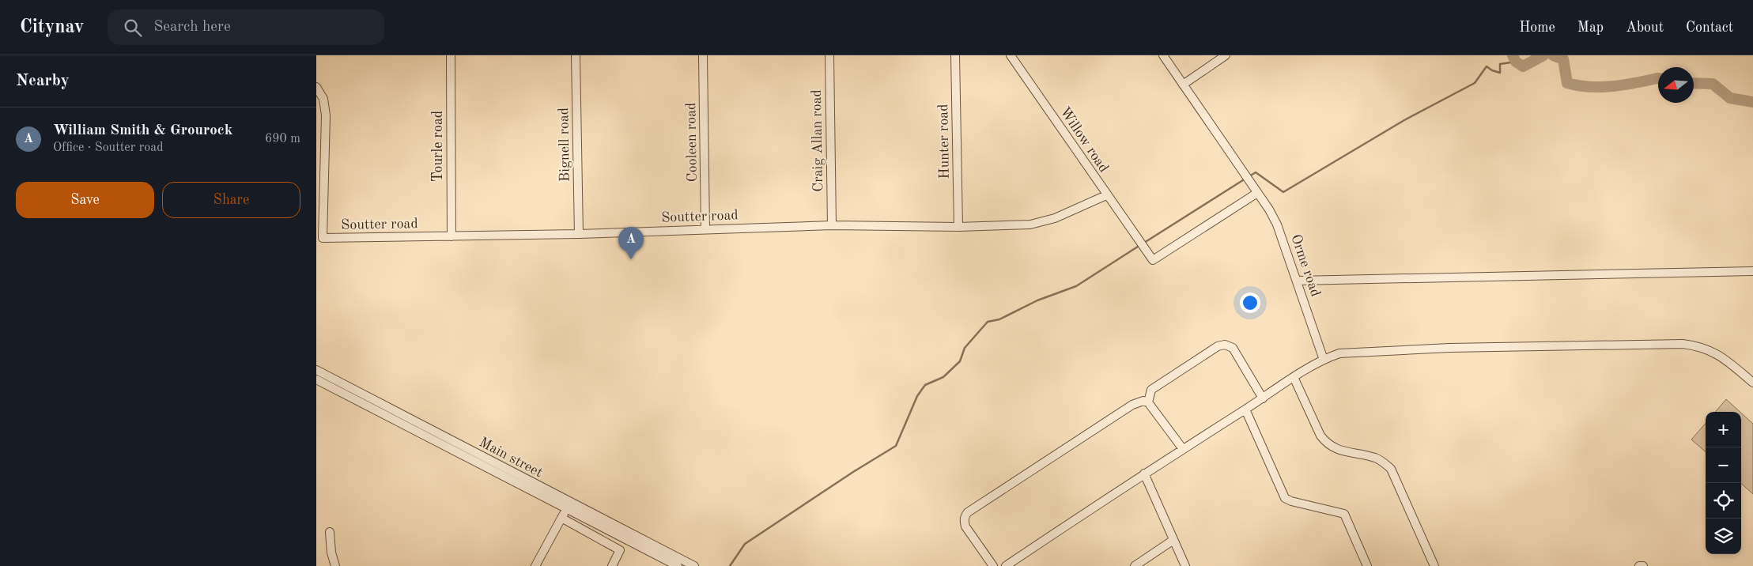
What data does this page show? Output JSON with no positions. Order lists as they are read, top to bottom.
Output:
{
  "streets": {
    "street": [
      "Willow road",
      "Craig Allan road",
      "Hunter road",
      "Cooleen road",
      "Bignell road",
      "Tourle road",
      "Soutter road",
      "Orme road",
      "Main street"
    ]
  },
  "crossings": [
    ["Willow road", "Soutter road"],
    ["Willow road", "Orme road"],
    ["Craig Allan road", "Soutter road"],
    ["Hunter road", "Soutter road"],
    ["Cooleen road", "Soutter road"],
    ["Bignell road", "Soutter road"],
    ["Tourle road", "Soutter road"]
  ],
  "north": "left",
  "page": {
    "header": "Citynav",
    "search": "Search here",
    "nav": [
      "Home",
      "Map",
      "About",
      "Contact"
    ],
    "heading": "Nearby",
    "list": [
      {
        "mark": "A",
        "name": "William Smith & Grourock",
        "note": "Office · Soutter road",
        "value": "690 m"
      }
    ],
    "buttons": ["Save", "Share"],
    "pins": "A",
    "map_buttons": ["+", "−"]
  }
}
